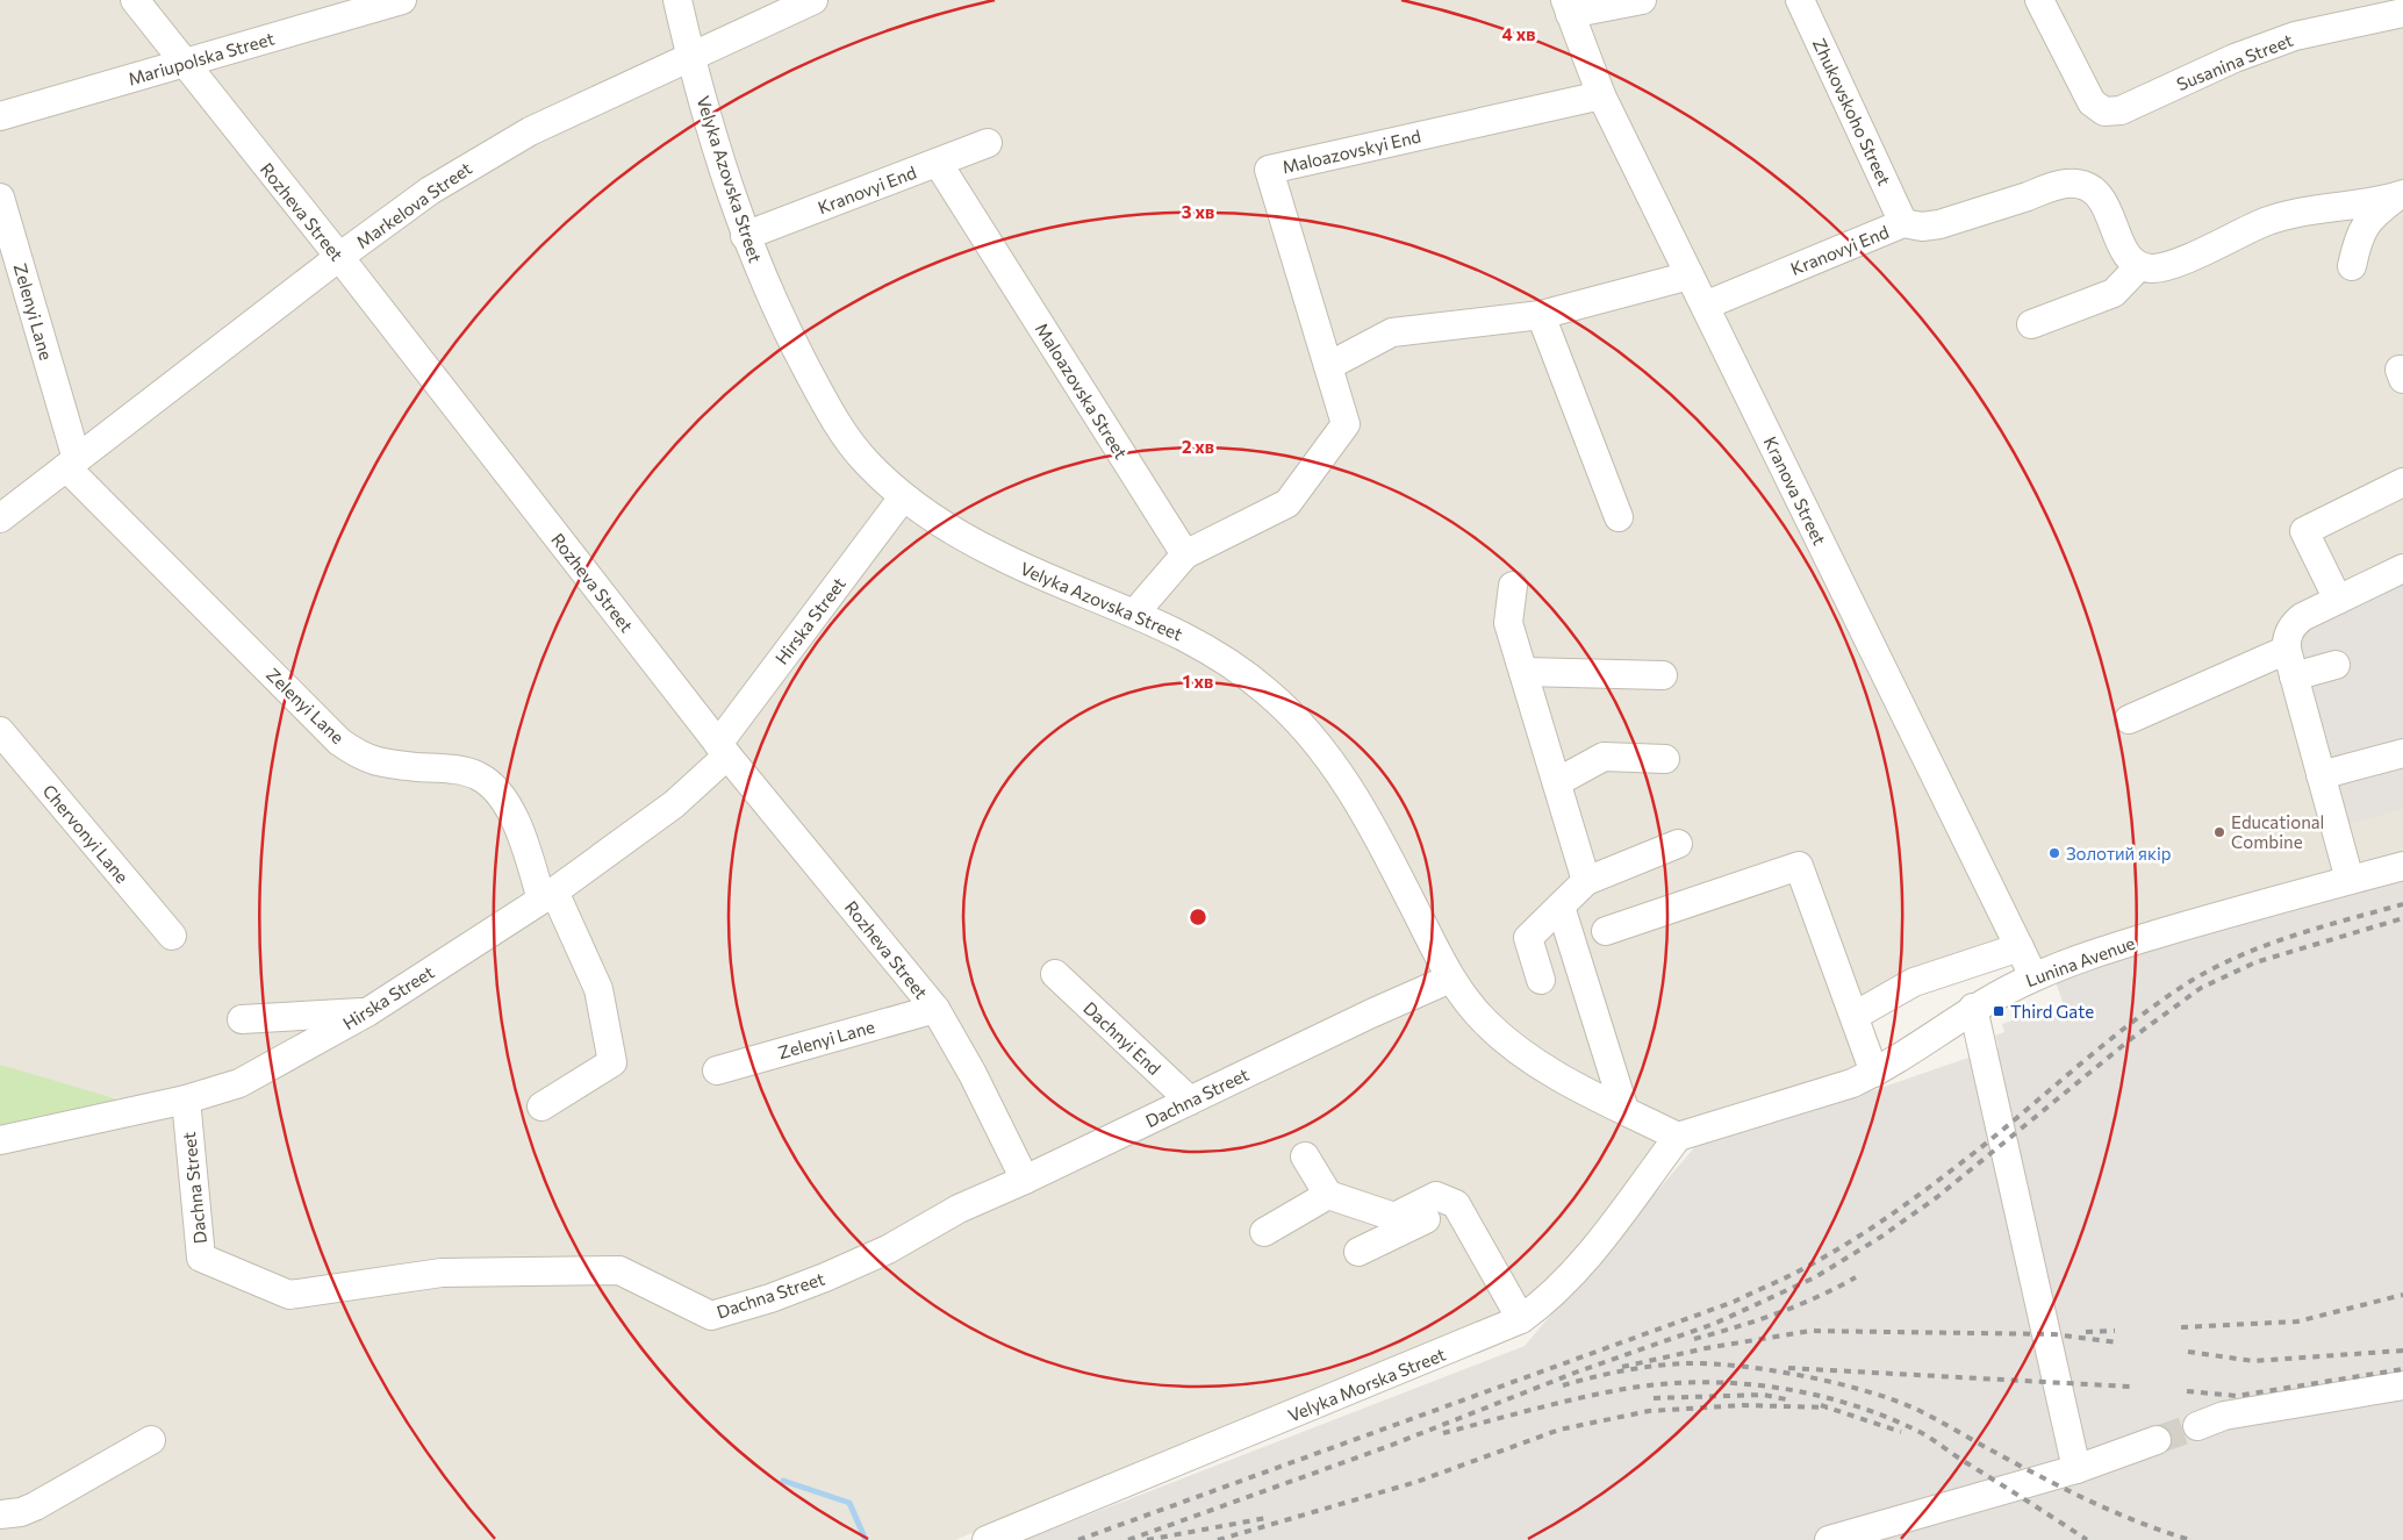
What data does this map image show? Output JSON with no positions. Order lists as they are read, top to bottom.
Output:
{
  "streets": {
    "street": [
      "Mariupolska Street",
      "Susanina Street",
      "Zhukovskoho Street",
      "Maloazovskyi End",
      "Velyka Azovska Street",
      "Kranovyi End",
      "Markelova Street",
      "Rozheva Street",
      "Zelenyi Lane",
      "Maloazovska Street",
      "Kranova Street",
      "Hirska Street",
      "Chervonyi Lane",
      "Lunina Avenue",
      "Dachnyi End",
      "Dachna Street",
      "Velyka Morska Street"
    ]
  },
  "crossings": [
    ["Mariupolska Street", "Rozheva Street"],
    ["Zhukovskoho Street", "Kranovyi End"],
    ["Maloazovskyi End", "Maloazovska Street"],
    ["Maloazovskyi End", "Kranova Street"],
    ["Velyka Azovska Street", "Kranovyi End"],
    ["Velyka Azovska Street", "Markelova Street"],
    ["Velyka Azovska Street", "Hirska Street"],
    ["Velyka Azovska Street", "Lunina Avenue"],
    ["Velyka Azovska Street", "Dachna Street"],
    ["Velyka Azovska Street", "Velyka Morska Street"],
    ["Kranovyi End", "Maloazovska Street"],
    ["Kranovyi End", "Kranova Street"],
    ["Markelova Street", "Rozheva Street"],
    ["Markelova Street", "Zelenyi Lane"],
    ["Rozheva Street", "Zelenyi Lane"],
    ["Rozheva Street", "Hirska Street"],
    ["Rozheva Street", "Dachna Street"],
    ["Zelenyi Lane", "Hirska Street"],
    ["Kranova Street", "Lunina Avenue"],
    ["Hirska Street", "Dachna Street"],
    ["Lunina Avenue", "Velyka Morska Street"],
    ["Dachnyi End", "Dachna Street"]
  ],
  "places": {
    "other": ["Educational Combine", "Золотий якір"],
    "transit": ["Third Gate"]
  },
  "rings": [
    "4 хв",
    "3 хв",
    "2 хв",
    "1 хв"
  ]
}
